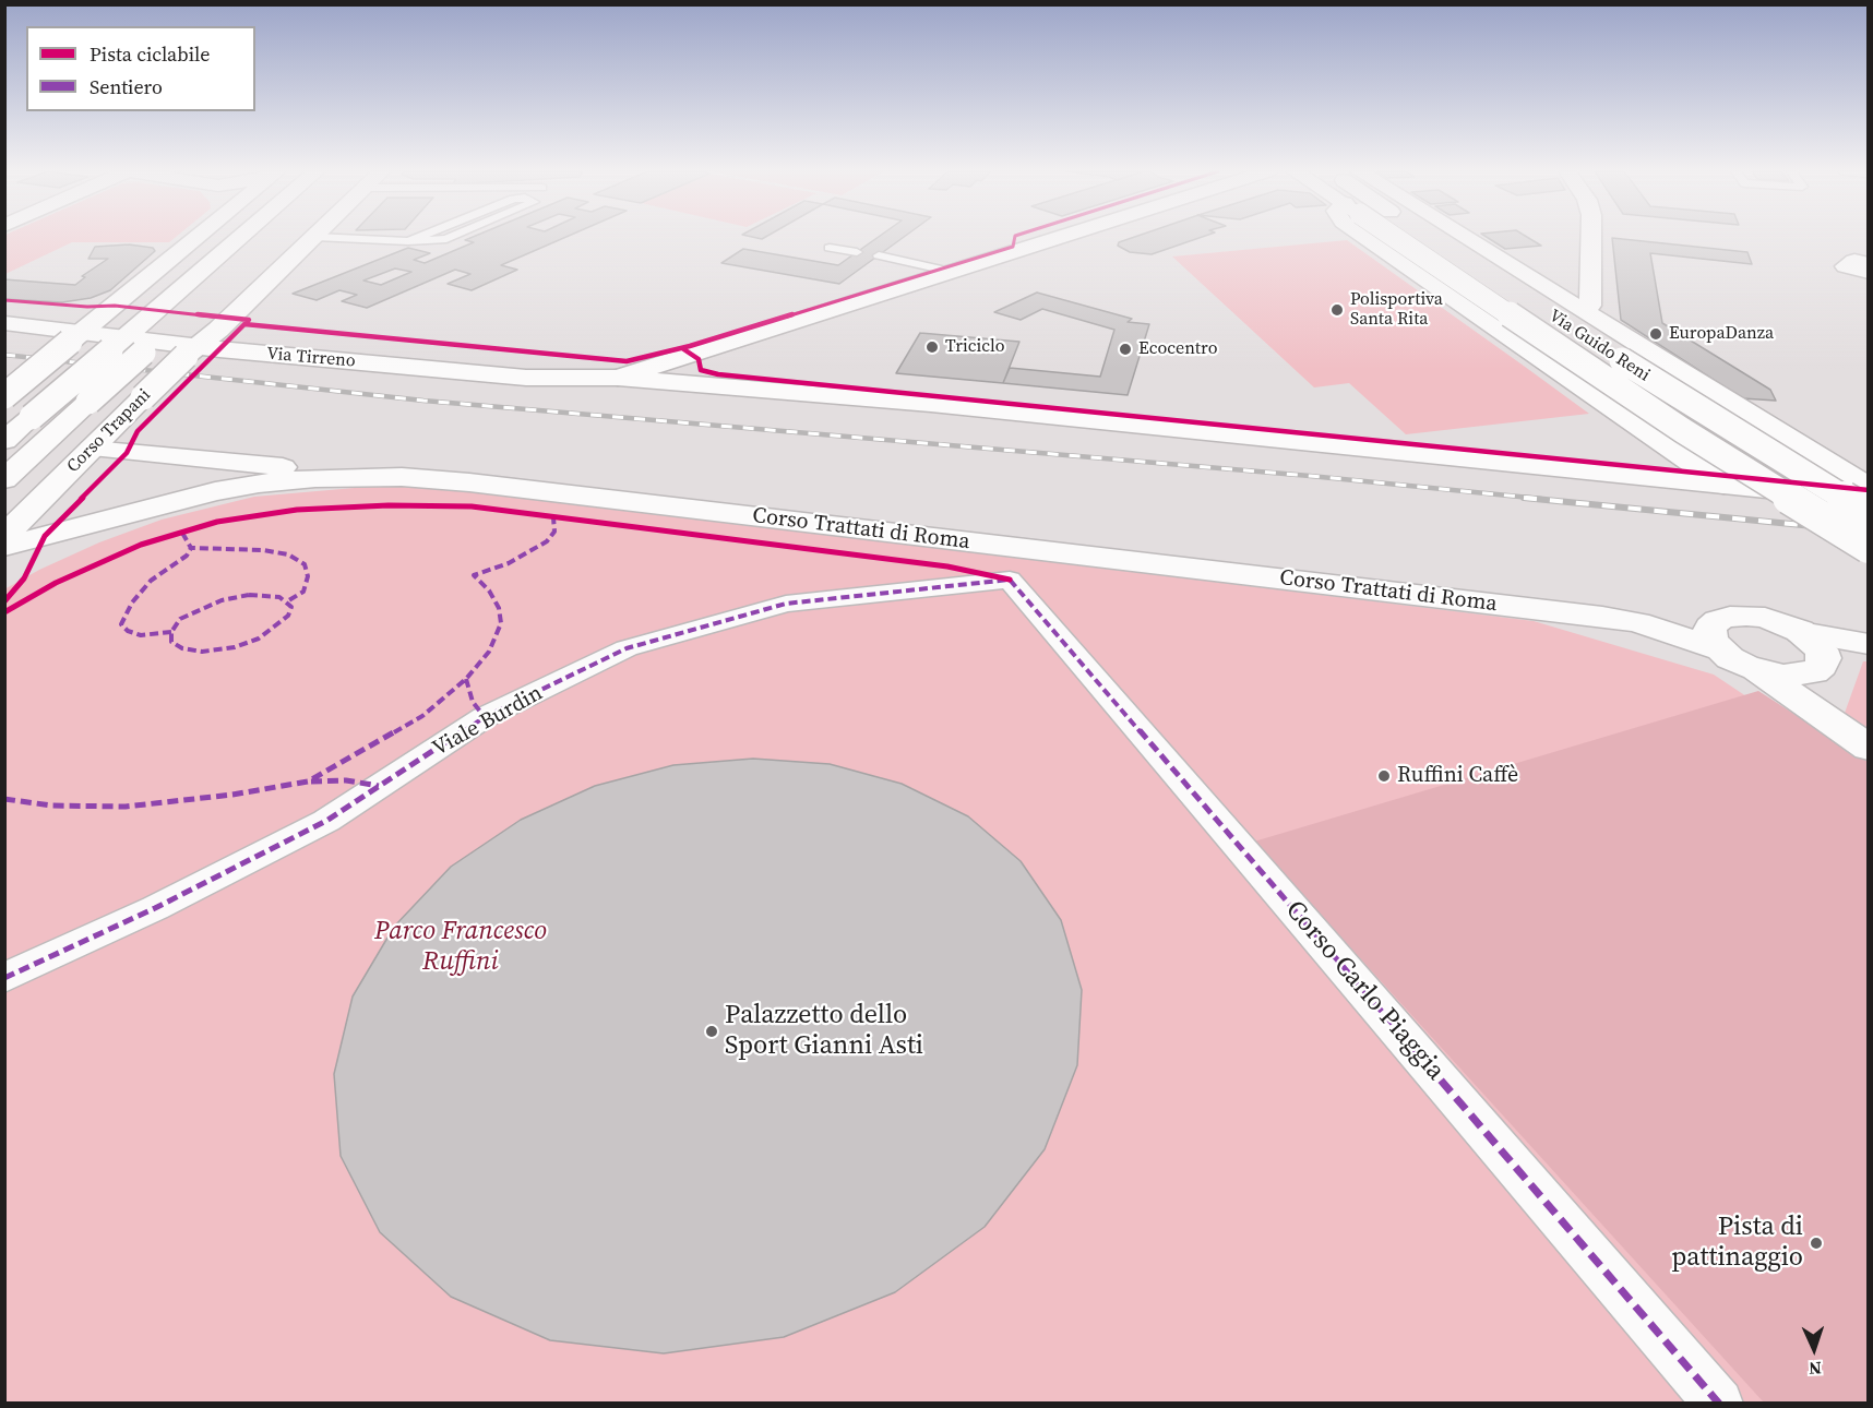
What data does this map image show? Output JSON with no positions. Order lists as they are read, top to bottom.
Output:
{
  "streets": {
    "street": [
      "Via Guido Reni",
      "Via Tirreno",
      "Corso Trapani",
      "Corso Trattati di Roma",
      "Viale Burdin",
      "Corso Carlo Piaggia"
    ]
  },
  "crossings": [
    ["Via Guido Reni", "Via Tirreno"],
    ["Via Tirreno", "Corso Trapani"],
    ["Viale Burdin", "Corso Carlo Piaggia"]
  ],
  "parks": ["Parco Francesco Ruffini"],
  "places": [
    "Polisportiva Santa Rita",
    "EuropaDanza",
    "Triciclo",
    "Ecocentro",
    "Ruffini Caffè",
    "Palazzetto dello Sport Gianni Asti",
    "Pista di pattinaggio"
  ],
  "legend": ["Pista ciclabile", "Sentiero"],
  "north": "bottom"
}
